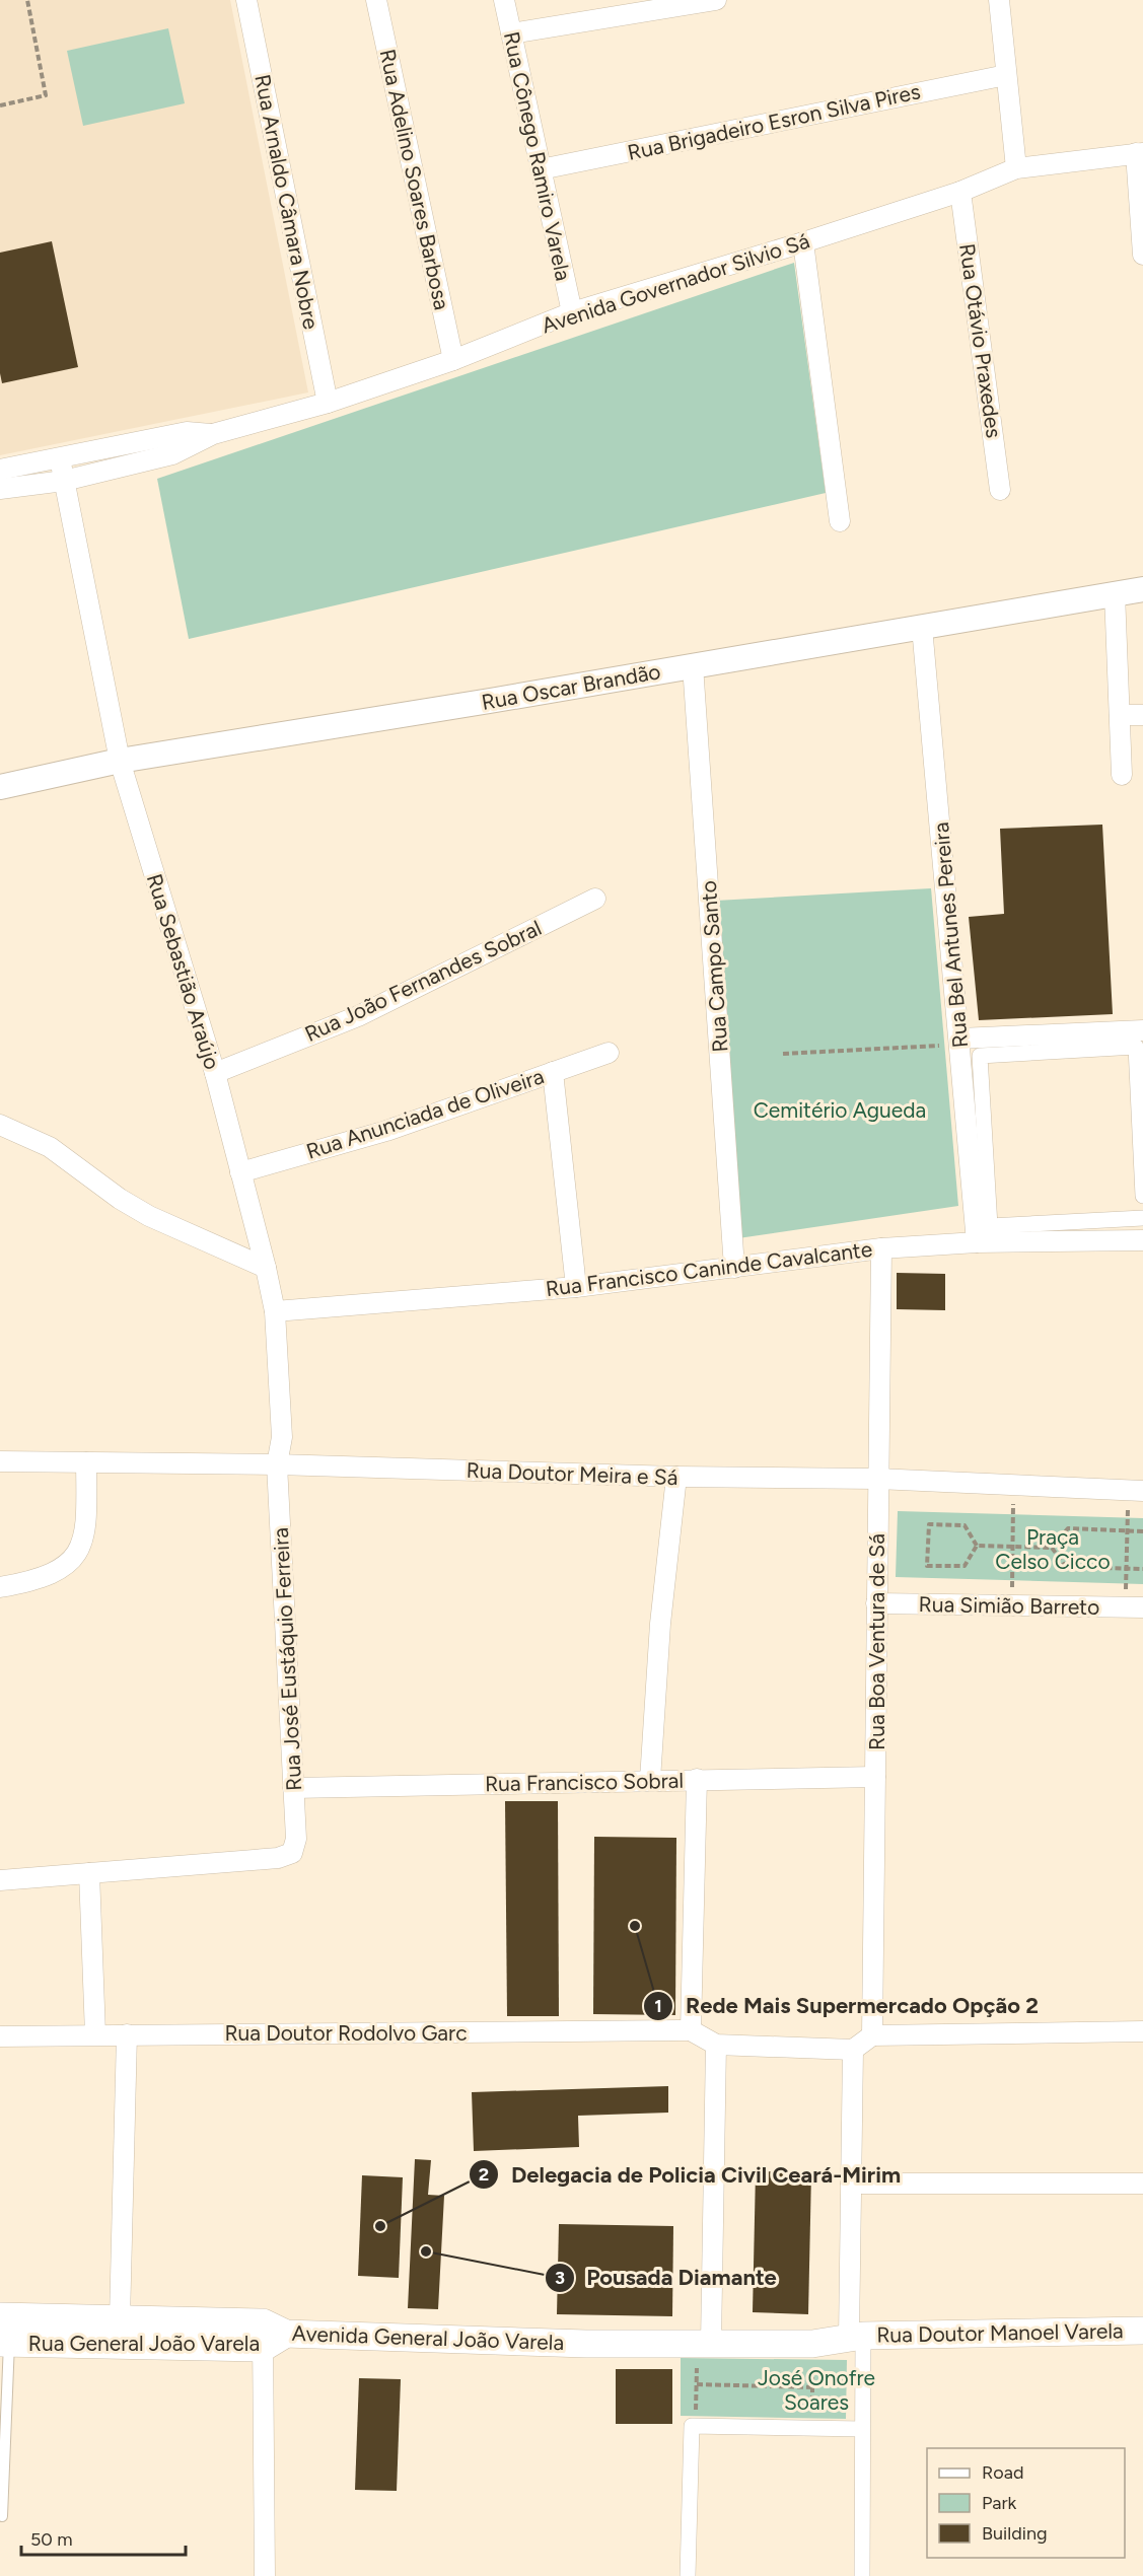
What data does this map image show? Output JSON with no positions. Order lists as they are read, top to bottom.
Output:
{
  "streets": {
    "main road": ["Rua Doutor Manoel Varela", "Avenida General João Varela", "Rua General João Varela"],
    "street": [
      "Rua Brigadeiro Esron Silva Pires",
      "Rua Cônego Ramiro Varela",
      "Rua Adelino Soares Barbosa",
      "Rua Arnaldo Câmara Nobre",
      "Avenida Governador Silvio Sá",
      "Rua Otávio Praxedes",
      "Rua Oscar Brandão",
      "Rua Bel Antunes Pereira",
      "Rua Campo Santo",
      "Rua Sebastião Araújo",
      "Rua João Fernandes Sobral",
      "Rua Anunciada de Oliveira",
      "Rua Francisco Caninde Cavalcante",
      "Rua Doutor Meira e Sá",
      "Rua Simião Barreto",
      "Rua Boa Ventura de Sá",
      "Rua José Eustáquio Ferreira",
      "Rua Francisco Sobral",
      "Rua Doutor Rodolvo Garc"
    ]
  },
  "crossings": [
    ["Rua Brigadeiro Esron Silva Pires", "Rua Cônego Ramiro Varela"],
    ["Rua Cônego Ramiro Varela", "Avenida Governador Silvio Sá"],
    ["Rua Adelino Soares Barbosa", "Avenida Governador Silvio Sá"],
    ["Rua Arnaldo Câmara Nobre", "Avenida Governador Silvio Sá"],
    ["Avenida Governador Silvio Sá", "Rua Otávio Praxedes"],
    ["Avenida Governador Silvio Sá", "Rua Sebastião Araújo"],
    ["Rua Oscar Brandão", "Rua Bel Antunes Pereira"],
    ["Rua Oscar Brandão", "Rua Campo Santo"],
    ["Rua Oscar Brandão", "Rua Sebastião Araújo"],
    ["Rua Bel Antunes Pereira", "Rua Francisco Caninde Cavalcante"],
    ["Rua Campo Santo", "Rua Francisco Caninde Cavalcante"],
    ["Rua Sebastião Araújo", "Rua João Fernandes Sobral"],
    ["Rua Sebastião Araújo", "Rua Anunciada de Oliveira"],
    ["Rua Sebastião Araújo", "Rua Francisco Caninde Cavalcante"],
    ["Rua Sebastião Araújo", "Rua Doutor Meira e Sá"],
    ["Rua Sebastião Araújo", "Rua José Eustáquio Ferreira"],
    ["Rua Francisco Caninde Cavalcante", "Rua Boa Ventura de Sá"],
    ["Rua Doutor Meira e Sá", "Rua Boa Ventura de Sá"],
    ["Rua Doutor Meira e Sá", "Rua José Eustáquio Ferreira"],
    ["Rua Simião Barreto", "Rua Boa Ventura de Sá"],
    ["Rua Boa Ventura de Sá", "Rua Francisco Sobral"],
    ["Rua José Eustáquio Ferreira", "Rua Francisco Sobral"],
    ["Rua Doutor Manoel Varela", "Avenida General João Varela"],
    ["Avenida General João Varela", "Rua General João Varela"]
  ],
  "parks": ["Cemitério Agueda", "Praça Celso Cicco", "José Onofre Soares"],
  "places": ["Rede Mais Supermercado Opção 2", "Delegacia de Policia Civil Ceará-Mirim", "Pousada Diamante"],
  "legend": ["Road", "Park", "Building"],
  "scale_bar": "50 m"
}
